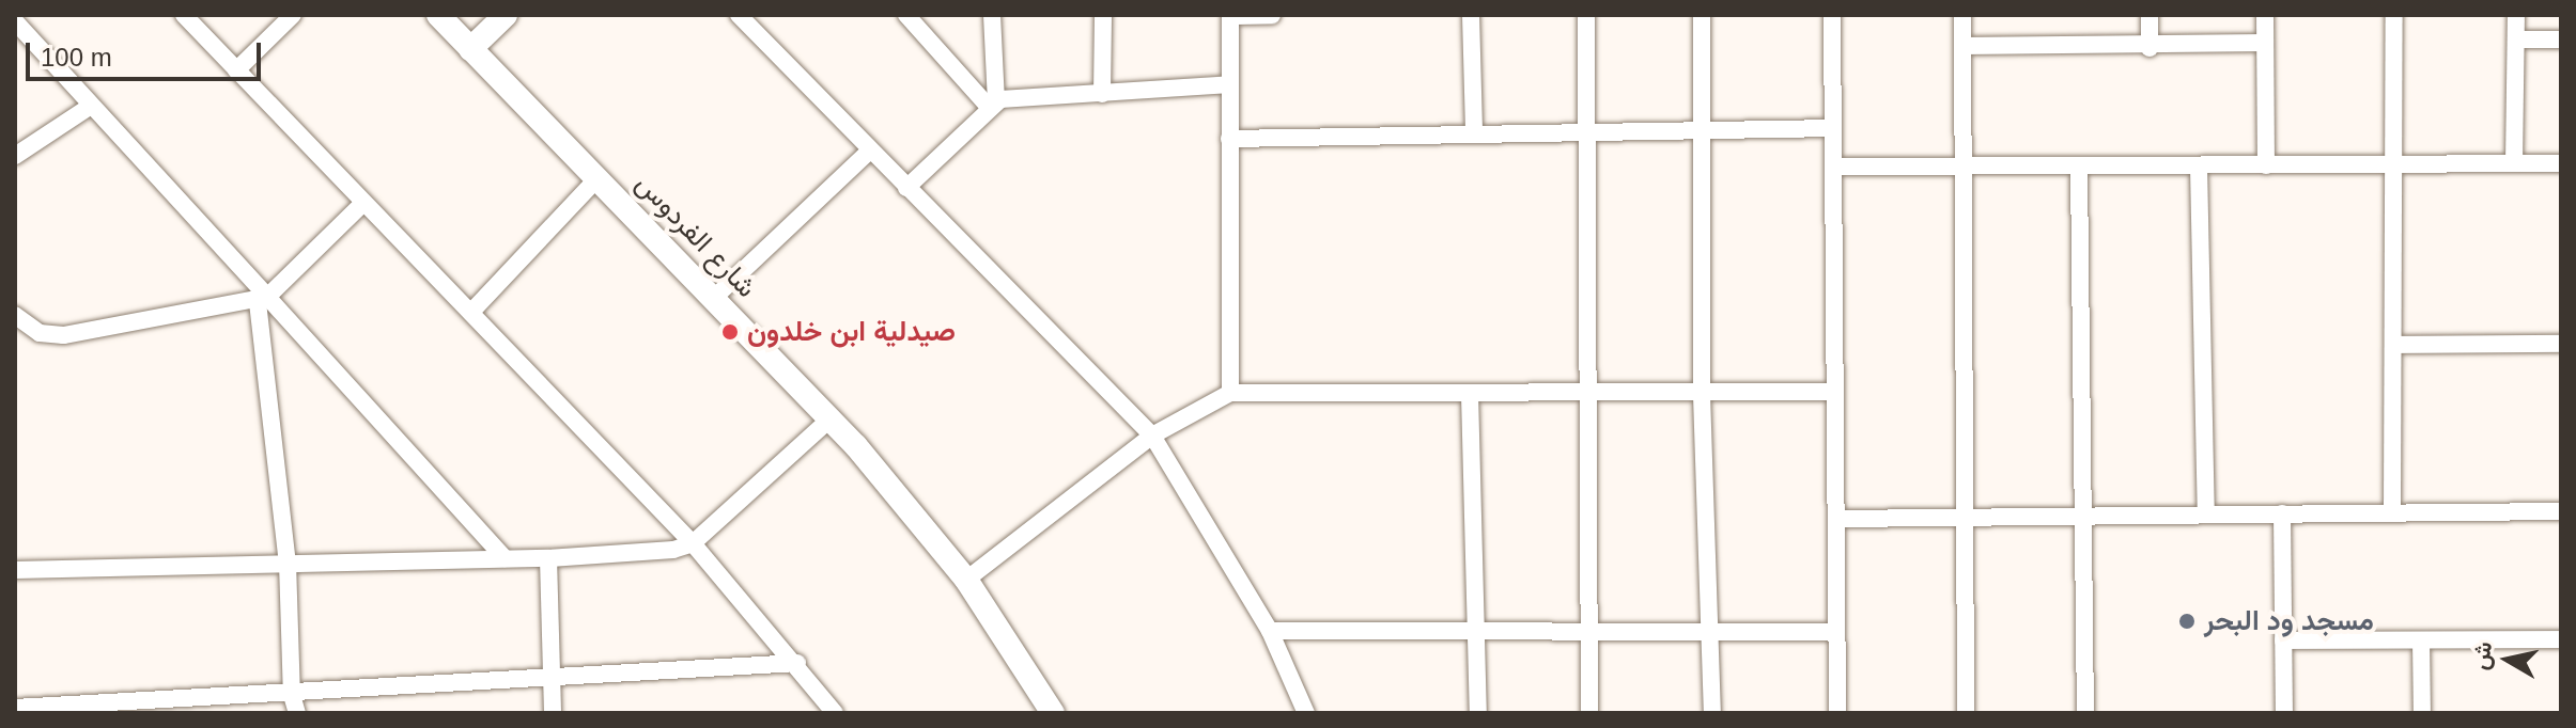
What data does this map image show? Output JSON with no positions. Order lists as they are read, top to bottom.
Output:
{
  "streets": {
    "street": ["شارع الفردوس"]
  },
  "places": ["صيدلية ابن خلدون", "مسجد ود البحر"],
  "scale_bar": "100 m",
  "north": "left"
}
